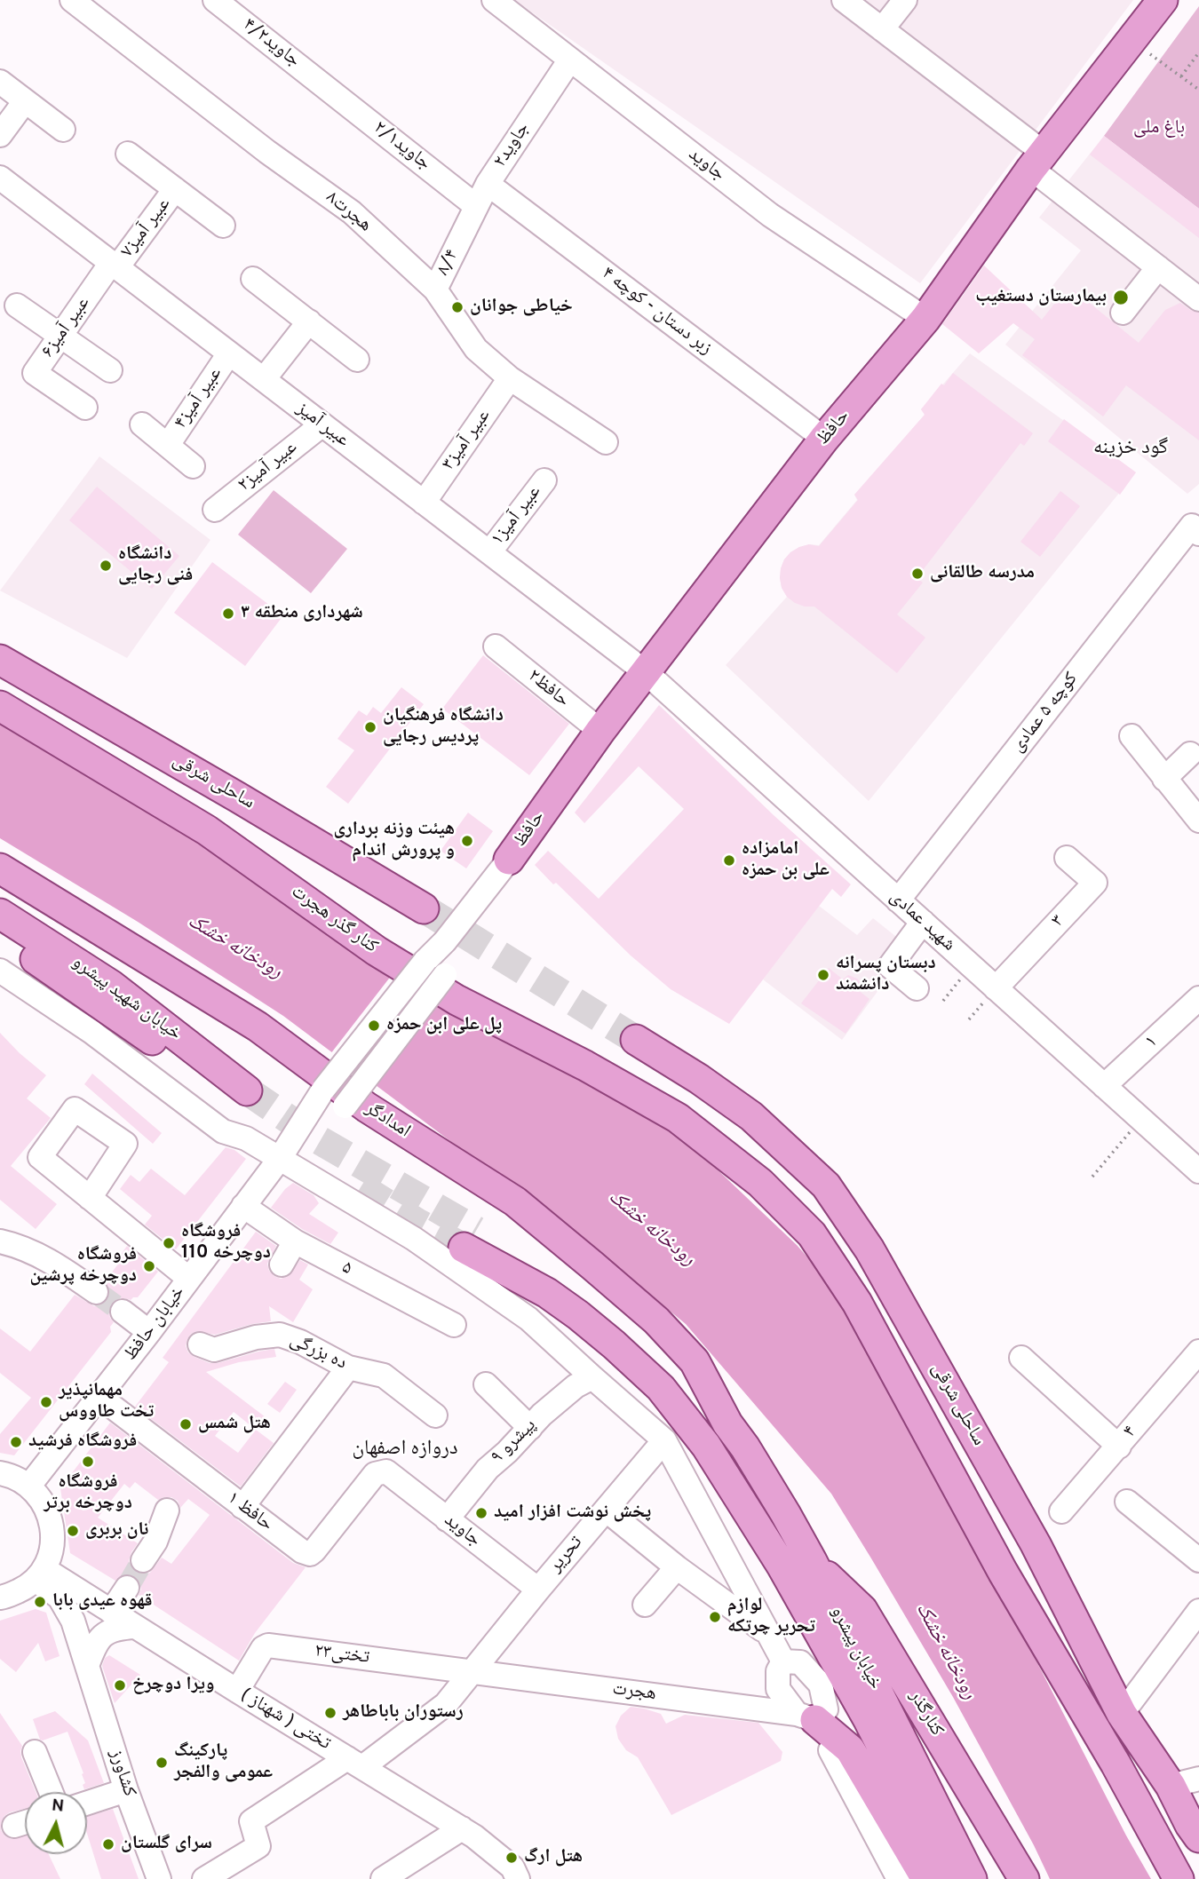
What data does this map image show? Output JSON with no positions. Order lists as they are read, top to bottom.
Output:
{
  "streets": {
    "main road": [
      "حافظ",
      "ساحلی شرقی",
      "کنار گذر هجرت",
      "خیابان شهید پیشرو",
      "امدادگر",
      "خیابان پیشرو",
      "کنارگذر"
    ],
    "street": [
      "۴/۲جاوید",
      "۲جاوید",
      "۲/۱جاوید",
      "جاوید",
      "هجرت۸",
      "۷عبیر آمیز",
      "۸/۴",
      "زبر دستان - کوچه ۴",
      "۶عبیر آمیز",
      "۴عبیر آمیز",
      "عبیر آمیز",
      "۳عبیر آمیز",
      "۲عبیر آمیز",
      "۱عبیر آمیز",
      "۲حافظ",
      "کوچه ۵ عمادی",
      "شهید عمادی",
      "۳",
      "۱",
      "۵",
      "خیابان حافظ",
      "ده بزرگی",
      "۴",
      "پیشرو ۹",
      "حافظ ۱",
      "تحریر",
      "تختی۲۳",
      "هجرت",
      "تختی ( شهناز )",
      "کشاورز"
    ]
  },
  "crossings": [
    ["۴/۲جاوید", "۲/۱جاوید"],
    ["۲جاوید", "۲/۱جاوید"],
    ["۲جاوید", "جاوید"],
    ["۲جاوید", "۸/۴"],
    ["۲جاوید", "زبر دستان - کوچه ۴"],
    ["جاوید", "حافظ"],
    ["جاوید", "پیشرو ۹"],
    ["جاوید", "حافظ ۱"],
    ["جاوید", "تحریر"],
    ["هجرت۸", "۸/۴"],
    ["هجرت۸", "۳عبیر آمیز"],
    ["۷عبیر آمیز", "۶عبیر آمیز"],
    ["۷عبیر آمیز", "عبیر آمیز"],
    ["زبر دستان - کوچه ۴", "حافظ"],
    ["۶عبیر آمیز", "عبیر آمیز"],
    ["۴عبیر آمیز", "عبیر آمیز"],
    ["عبیر آمیز", "حافظ"],
    ["عبیر آمیز", "۳عبیر آمیز"],
    ["عبیر آمیز", "۲عبیر آمیز"],
    ["عبیر آمیز", "۱عبیر آمیز"],
    ["عبیر آمیز", "شهید عمادی"],
    ["حافظ", "۲حافظ"],
    ["حافظ", "شهید عمادی"],
    ["کوچه ۵ عمادی", "شهید عمادی"],
    ["شهید عمادی", "۳"],
    ["شهید عمادی", "۱"],
    ["امدادگر", "خیابان پیشرو"],
    ["۵", "خیابان حافظ"],
    ["خیابان حافظ", "حافظ ۱"],
    ["تحریر", "تختی۲۳"],
    ["تحریر", "هجرت"],
    ["تحریر", "تختی ( شهناز )"],
    ["خیابان پیشرو", "کنارگذر"],
    ["تختی۲۳", "هجرت"],
    ["تختی۲۳", "تختی ( شهناز )"],
    ["تختی ( شهناز )", "کشاورز"]
  ],
  "districts": ["گود خزینه", "دروازه اصفهان"],
  "water": ["رودخانه خشک"],
  "parks": ["باغ ملی"],
  "places": [
    "بیمارستان دستغیب",
    "خیاطی جوانان",
    "دانشگاه فنی رجایی",
    "مدرسه طالقانی",
    "شهرداری منطقه ۳",
    "دانشگاه فرهنگیان پردیس رجایی",
    "هیئت وزنه برداری و پرورش اندام",
    "امامزاده علی بن حمزه",
    "دبستان پسرانه دانشمند",
    "پل علی ابن حمزه",
    "فروشگاه دوچرخه 110",
    "فروشگاه دوچرخه پرشین",
    "مهمانپذیر تخت طاووس",
    "هتل شمس",
    "فروشگاه فرشید",
    "فروشگاه دوچرخه برتر",
    "پخش نوشت افزار امید",
    "نان بربری",
    "قهوه عیدی بابا",
    "لوازم تحریر چرتکه",
    "ویرا دوچرخ",
    "رستوران باباطاهر",
    "پارکینگ عمومی والفجر",
    "سرای گلستان",
    "هتل ارگ"
  ],
  "north": "top"
}
